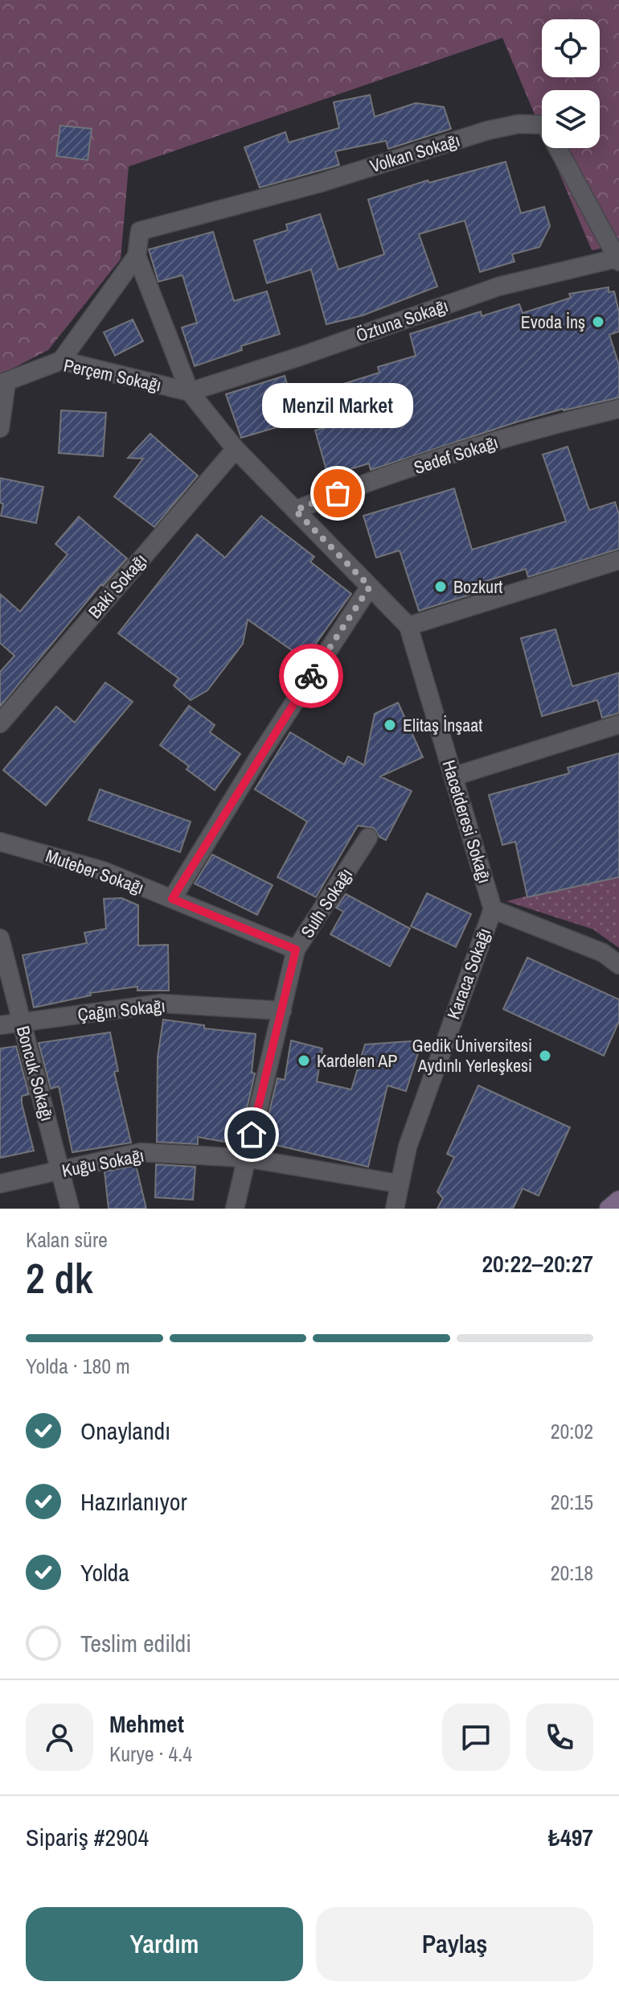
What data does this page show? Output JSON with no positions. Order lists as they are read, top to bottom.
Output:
{
  "streets": {
    "street": [
      "Volkan Sokağı",
      "Öztuna Sokağı",
      "Perçem Sokağı",
      "Sedef Sokağı",
      "Baki Sokağı",
      "Hacetderesi Sokağı",
      "Muteber Sokağı",
      "Sulh Sokağı",
      "Karaca Sokağı",
      "Çağın Sokağı",
      "Boncuk Sokağı",
      "Kuğu Sokağı"
    ]
  },
  "crossings": [
    ["Volkan Sokağı", "Öztuna Sokağı"],
    ["Volkan Sokağı", "Hacetderesi Sokağı"],
    ["Öztuna Sokağı", "Perçem Sokağı"],
    ["Öztuna Sokağı", "Hacetderesi Sokağı"],
    ["Perçem Sokağı", "Hacetderesi Sokağı"],
    ["Sedef Sokağı", "Hacetderesi Sokağı"],
    ["Baki Sokağı", "Hacetderesi Sokağı"],
    ["Hacetderesi Sokağı", "Karaca Sokağı"],
    ["Muteber Sokağı", "Sulh Sokağı"],
    ["Sulh Sokağı", "Çağın Sokağı"],
    ["Sulh Sokağı", "Kuğu Sokağı"],
    ["Çağın Sokağı", "Boncuk Sokağı"],
    ["Boncuk Sokağı", "Kuğu Sokağı"]
  ],
  "places": [
    "Evoda İnş",
    "Menzil Market",
    "Bozkurt",
    "Elitaş İnşaat",
    "Gedik Üniversitesi Aydınlı Yerleşkesi",
    "Kardelen AP"
  ],
  "page": {
    "bubble": "Menzil Market",
    "heading": ["2 dk", "Kalan süre", "20:22–20:27"],
    "panel": [
      "Mehmet",
      "Kurye · 4.4",
      "Sipariş #2904",
      "₺497"
    ],
    "bar": "Yolda · 180 m",
    "list": [
      ["Onaylandı", "20:02"],
      ["Hazırlanıyor", "20:15"],
      ["Yolda", "20:18"],
      "Teslim edildi"
    ],
    "buttons": ["Yardım", "Paylaş"]
  }
}
